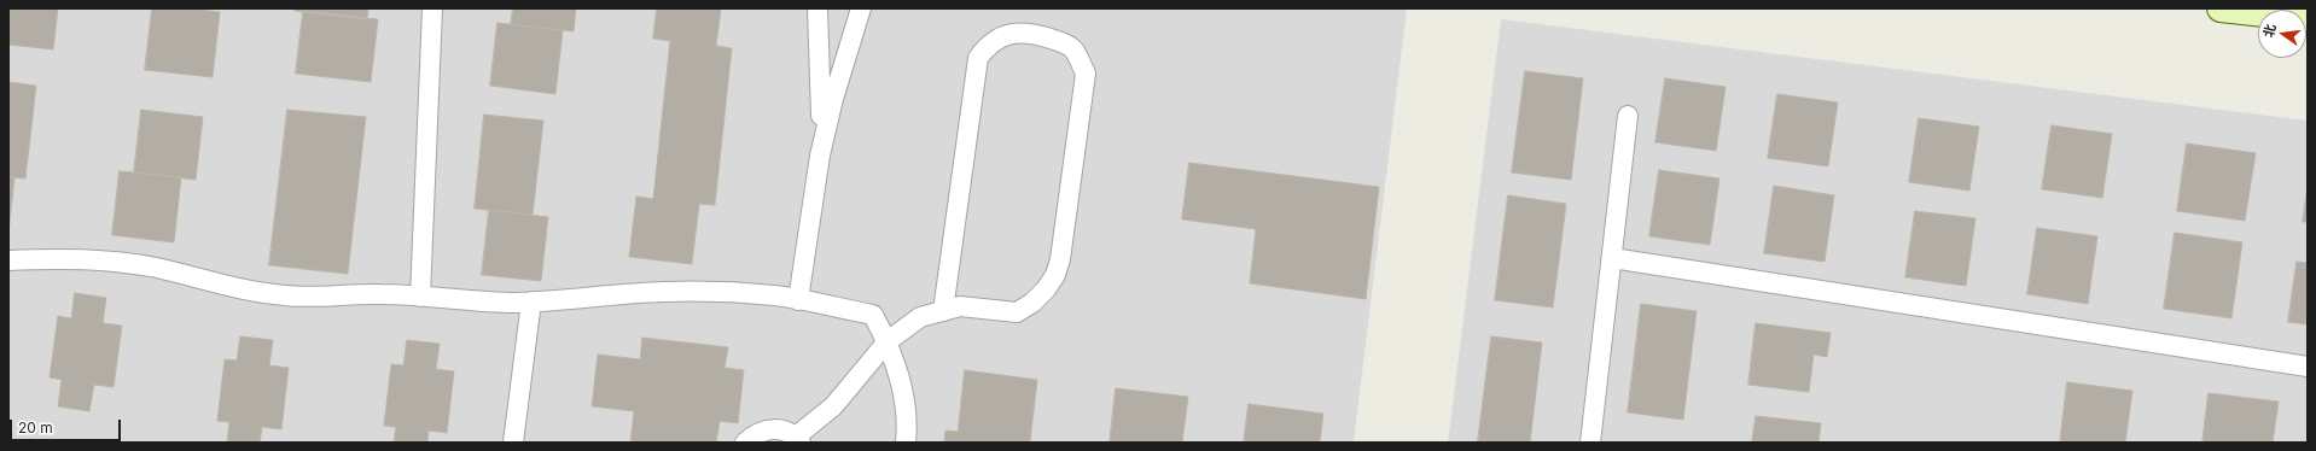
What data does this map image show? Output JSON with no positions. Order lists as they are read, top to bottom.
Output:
{
  "scale_bar": "20 m",
  "north": "left"
}
